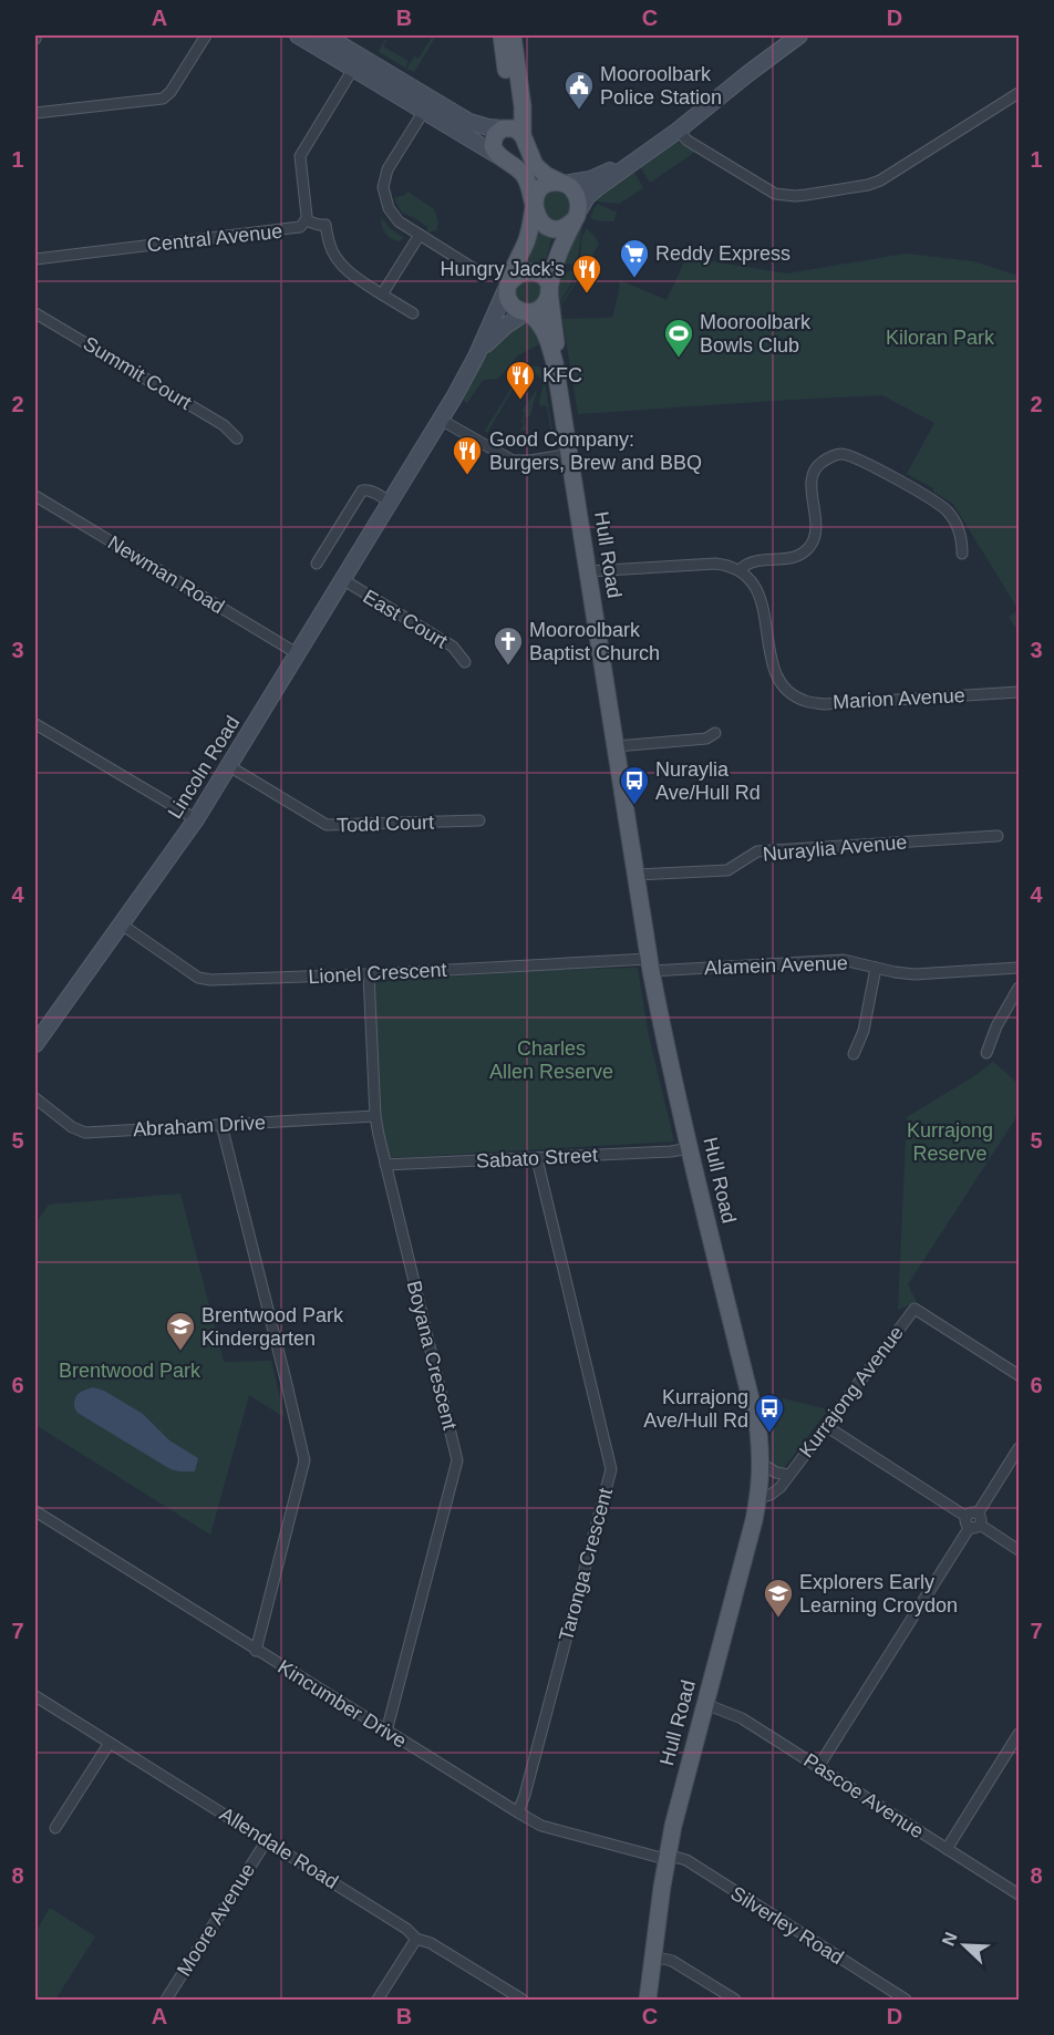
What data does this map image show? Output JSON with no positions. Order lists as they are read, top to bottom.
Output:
{
  "streets": {
    "main road": ["Hull Road", "Lincoln Road"],
    "street": [
      "Central Avenue",
      "Summit Court",
      "Newman Road",
      "East Court",
      "Marion Avenue",
      "Todd Court",
      "Nuraylia Avenue",
      "Alamein Avenue",
      "Lionel Crescent",
      "Abraham Drive",
      "Sabato Street",
      "Boyana Crescent",
      "Kurrajong Avenue",
      "Taronga Crescent",
      "Kincumber Drive",
      "Pascoe Avenue",
      "Allendale Road",
      "Moore Avenue",
      "Silverley Road"
    ]
  },
  "crossings": [
    ["Hull Road", "Lincoln Road"],
    ["Hull Road", "Nuraylia Avenue"],
    ["Hull Road", "Alamein Avenue"],
    ["Hull Road", "Lionel Crescent"],
    ["Hull Road", "Sabato Street"],
    ["Hull Road", "Kurrajong Avenue"],
    ["Hull Road", "Kincumber Drive"],
    ["Hull Road", "Pascoe Avenue"],
    ["Hull Road", "Silverley Road"],
    ["Newman Road", "Lincoln Road"],
    ["East Court", "Lincoln Road"],
    ["Lincoln Road", "Todd Court"],
    ["Lincoln Road", "Lionel Crescent"],
    ["Alamein Avenue", "Lionel Crescent"],
    ["Lionel Crescent", "Boyana Crescent"],
    ["Abraham Drive", "Boyana Crescent"],
    ["Sabato Street", "Boyana Crescent"],
    ["Sabato Street", "Taronga Crescent"],
    ["Boyana Crescent", "Kincumber Drive"],
    ["Taronga Crescent", "Kincumber Drive"],
    ["Kincumber Drive", "Silverley Road"],
    ["Allendale Road", "Moore Avenue"]
  ],
  "parks": [
    "Kiloran Park",
    "Charles Allen Reserve",
    "Kurrajong Reserve",
    "Brentwood Park"
  ],
  "places": {
    "public building": ["Mooroolbark Police Station"],
    "supermarket": ["Reddy Express"],
    "restaurant": ["Hungry Jack's", "KFC", "Good Company: Burgers, Brew and BBQ"],
    "sports": ["Mooroolbark Bowls Club"],
    "church": ["Mooroolbark Baptist Church"],
    "bus stop": ["Nuraylia Ave/Hull Rd", "Kurrajong Ave/Hull Rd"],
    "school or university": ["Brentwood Park Kindergarten", "Explorers Early Learning Croydon"]
  },
  "north": "top left",
  "grid": {
    "columns": [
      "A",
      "B",
      "C",
      "D"
    ],
    "rows": [
      "1",
      "2",
      "3",
      "4",
      "5",
      "6",
      "7",
      "8"
    ]
  }
}
